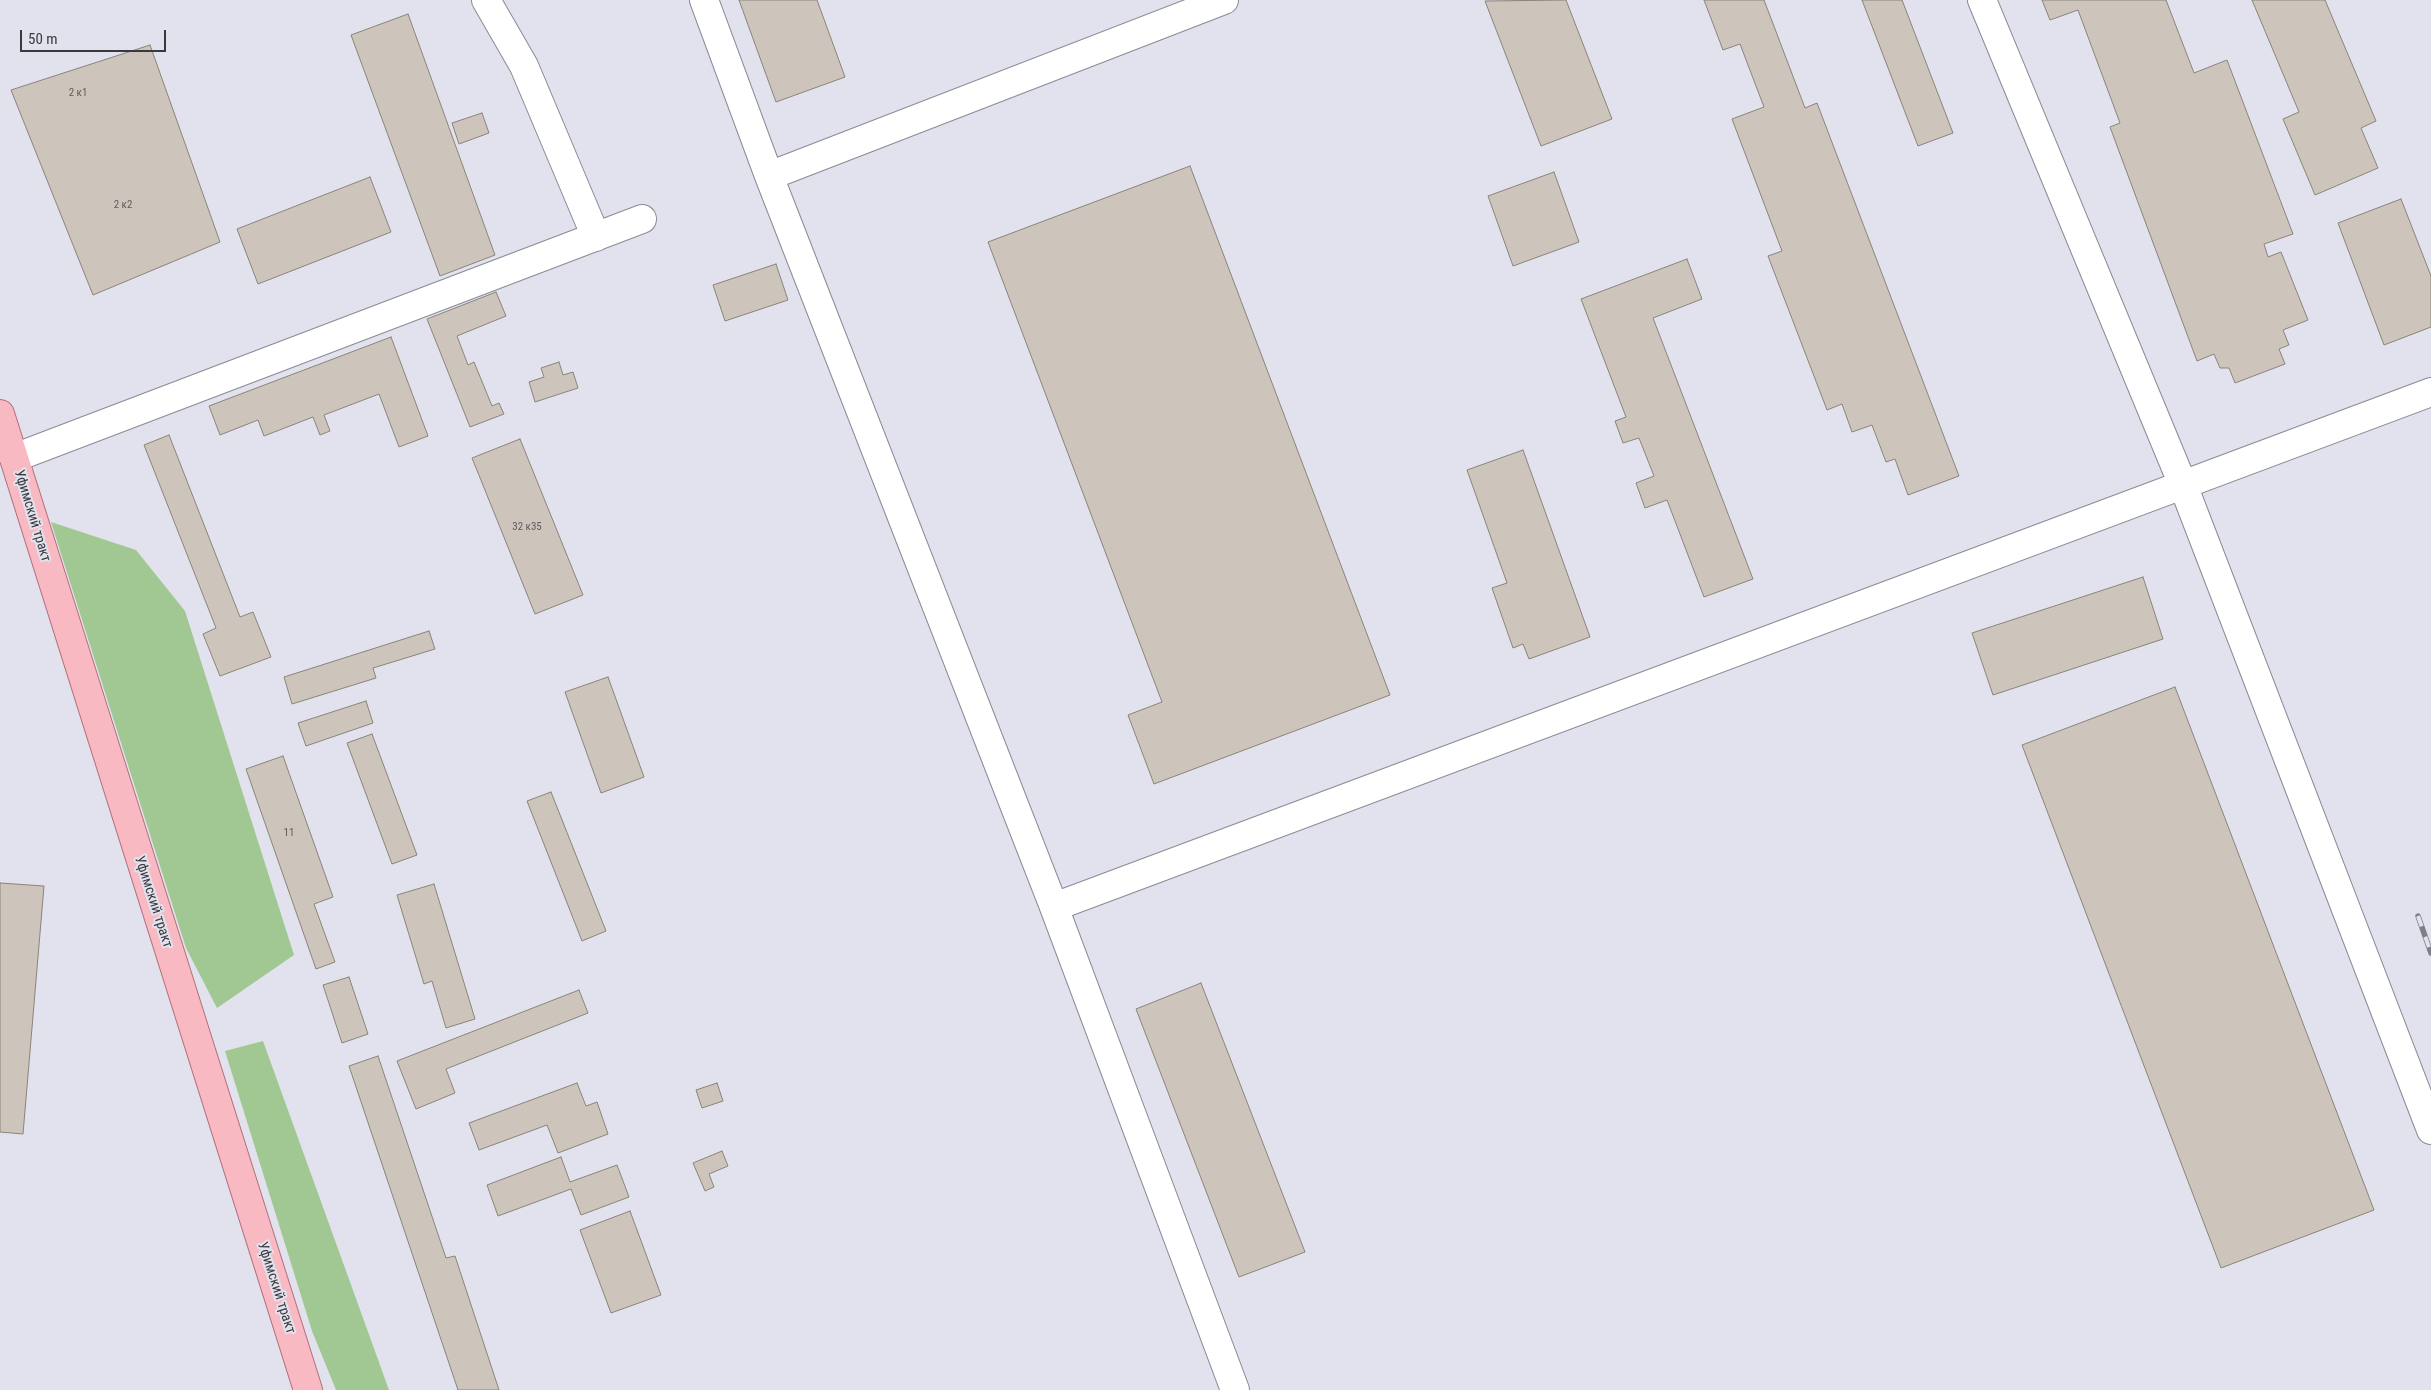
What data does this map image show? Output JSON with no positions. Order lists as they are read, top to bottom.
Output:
{
  "streets": {
    "main road": ["Уфимский тракт"]
  },
  "house_numbers": [
    "2 к1",
    "2 к2",
    "32 к35",
    "11"
  ],
  "scale_bar": "50 m"
}
